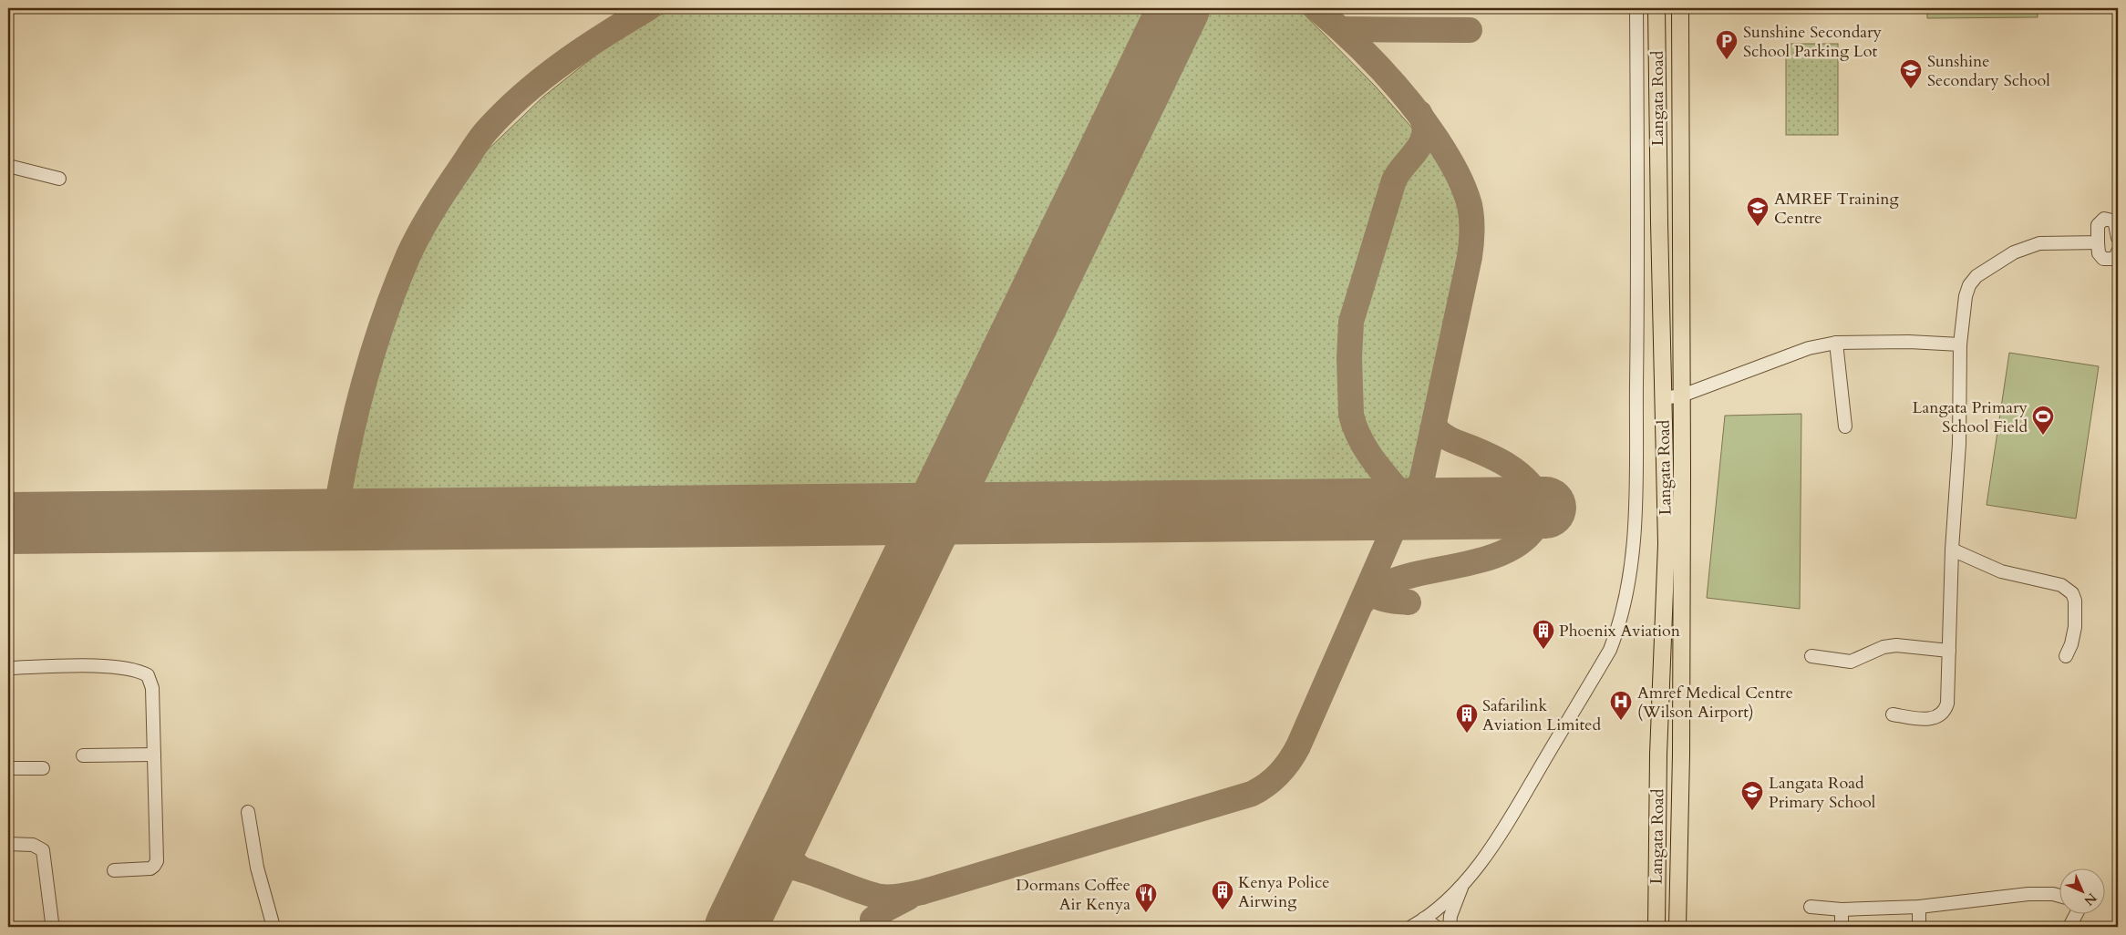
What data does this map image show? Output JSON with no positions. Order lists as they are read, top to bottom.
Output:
{
  "streets": {
    "main road": ["Langata Road"]
  },
  "places": {
    "parking": ["Sunshine Secondary School Parking Lot"],
    "school or university": ["Sunshine Secondary School", "AMREF Training Centre", "Langata Road Primary School"],
    "sports": ["Langata Primary School Field"],
    "building": ["Phoenix Aviation", "Safarilink Aviation Limited", "Kenya Police Airwing"],
    "hospital": ["Amref Medical Centre (Wilson Airport)"],
    "restaurant": ["Dormans Coffee Air Kenya"]
  },
  "north": "bottom right"
}
